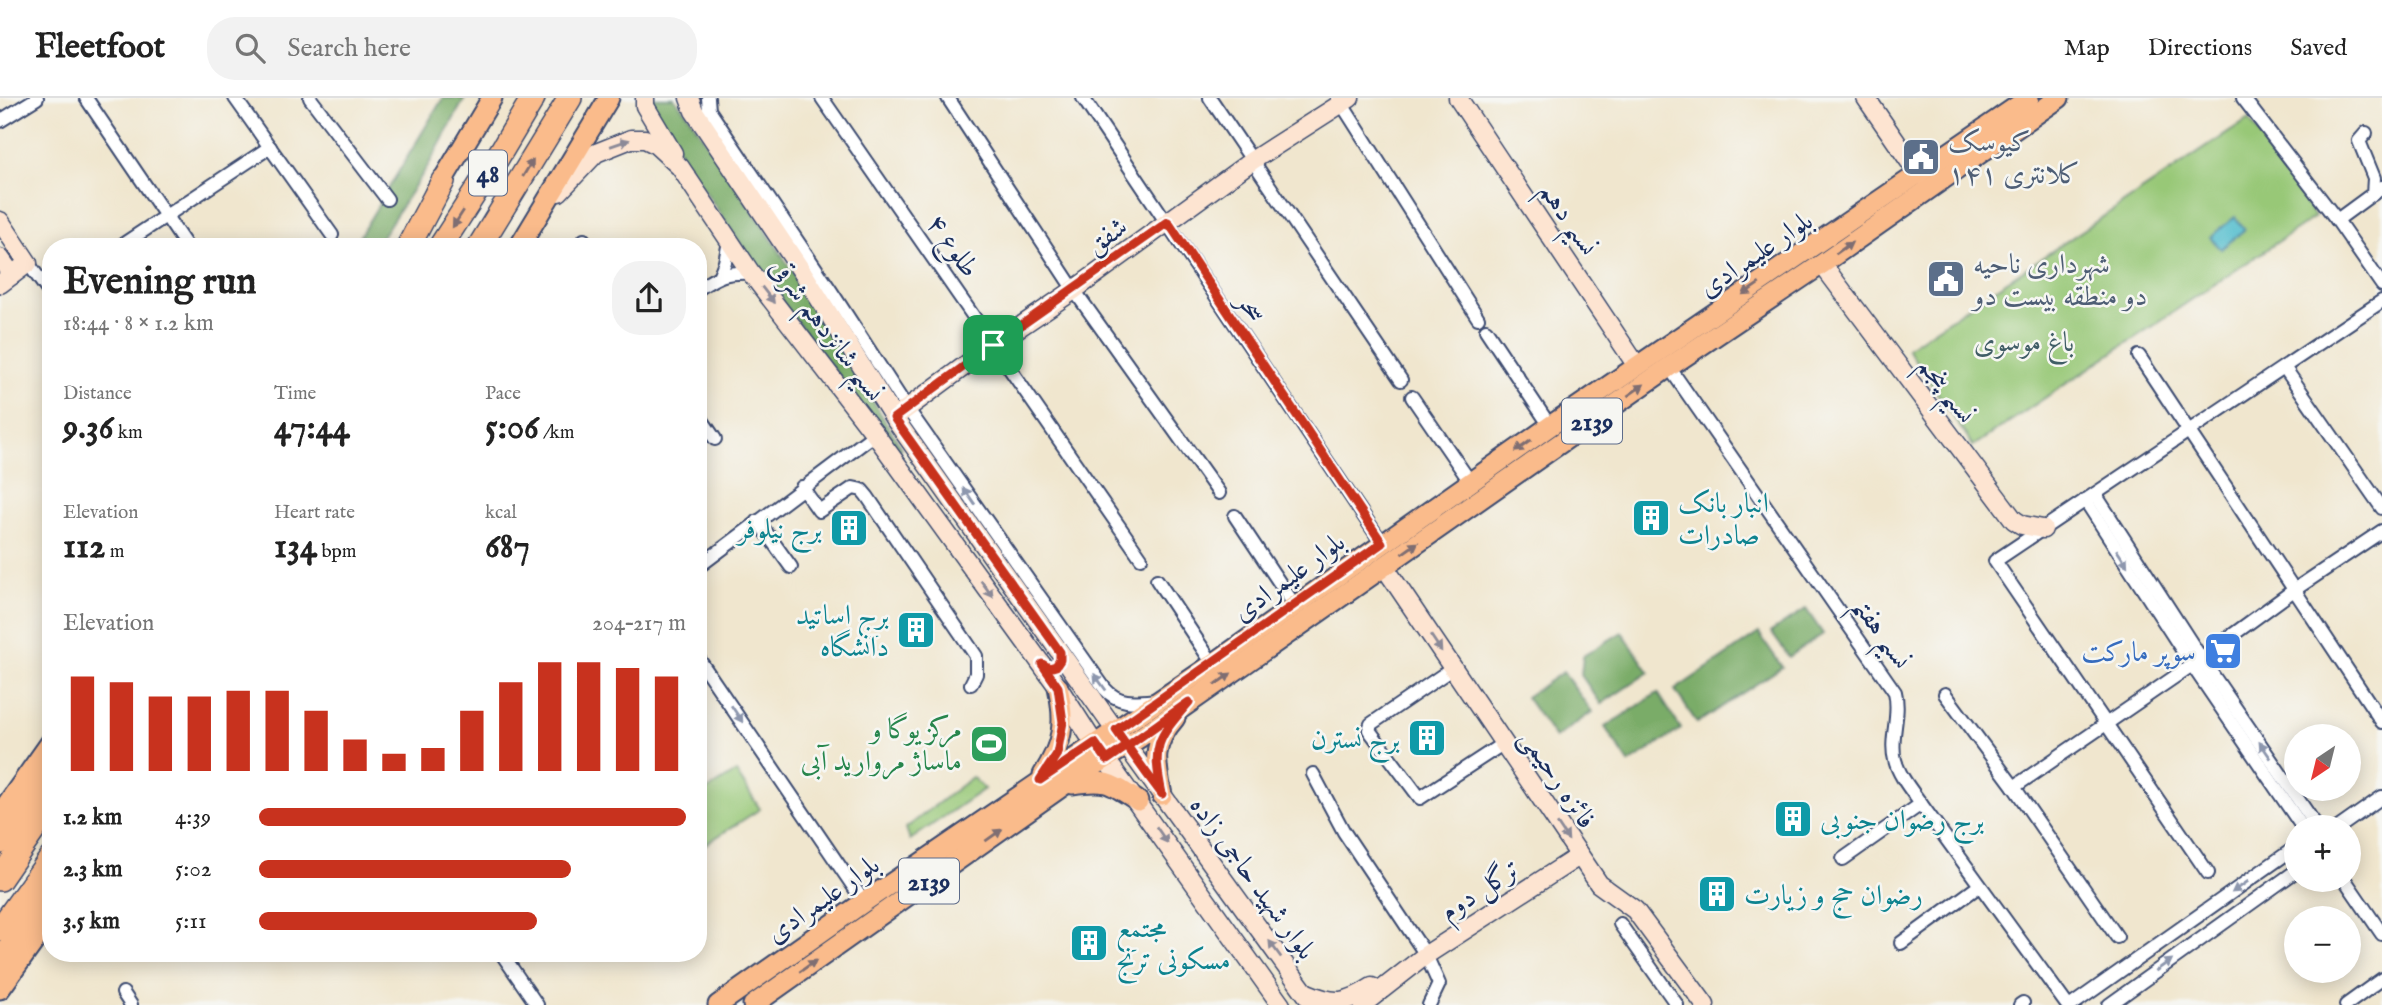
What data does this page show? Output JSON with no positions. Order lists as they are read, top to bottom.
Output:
{
  "streets": {
    "highway": ["48"],
    "main road": [
      "نسیم دهم",
      "شفق",
      "بلوار علیمرادی",
      "نسیم شانزدهم شرقی",
      "نسیم پنجم",
      "2139",
      "فائزه رحیمی",
      "بلوار شهید حاجی زاده",
      "ترگل دوم"
    ],
    "street": ["طلوع ۴", "سحر", "نسیم هفتم"]
  },
  "crossings": [
    ["نسیم دهم", "بلوار علیمرادی"],
    ["شفق", "طلوع ۴"],
    ["شفق", "سحر"],
    ["شفق", "نسیم شانزدهم شرقی"],
    ["بلوار علیمرادی", "سحر"],
    ["بلوار علیمرادی", "نسیم شانزدهم شرقی"],
    ["بلوار علیمرادی", "نسیم پنجم"],
    ["بلوار علیمرادی", "نسیم هفتم"],
    ["بلوار علیمرادی", "فائزه رحیمی"],
    ["بلوار علیمرادی", "بلوار شهید حاجی زاده"],
    ["نسیم شانزدهم شرقی", "بلوار شهید حاجی زاده"],
    ["فائزه رحیمی", "ترگل دوم"],
    ["بلوار شهید حاجی زاده", "ترگل دوم"]
  ],
  "one_way": ["فائزه رحیمی"],
  "parks": ["باغ موسوی"],
  "places": {
    "public building": ["کیوسک کلانتری ۱۴۱", "شهرداری ناحیه دو منطقه بیست دو"],
    "building": [
      "انبار بانک صادرات",
      "برج نیلوفر",
      "برج اساتید دانشگاه",
      "برج نسترن",
      "برج رضوان جنوبی",
      "رضوان حج و زیارت",
      "مجتمع مسکونی ترنج"
    ],
    "supermarket": ["سوپر مارکت"],
    "sports": ["مرکز یوگا و ماساژ مروارید آبی"]
  },
  "north": "bottom left",
  "page": {
    "header": "Fleetfoot",
    "search": "Search here",
    "nav": ["Map", "Directions", "Saved"],
    "heading": ["Evening run", "18:44 · 8 × 1.2 km"],
    "stats": [
      ["Distance", "9.36 km"],
      ["Time", "47:44"],
      ["Pace", "5:06 /km"],
      ["Elevation", "112 m"],
      ["Heart rate", "134 bpm"],
      ["kcal", "687"]
    ],
    "chart": ["Elevation", "204–217 m"],
    "map_buttons": ["+", "−"],
    "list": [
      {
        "name": "1.2 km",
        "note": "4:39"
      },
      {
        "name": "2.3 km",
        "note": "5:02"
      },
      {
        "name": "3.5 km",
        "note": "5:11"
      }
    ]
  }
}
